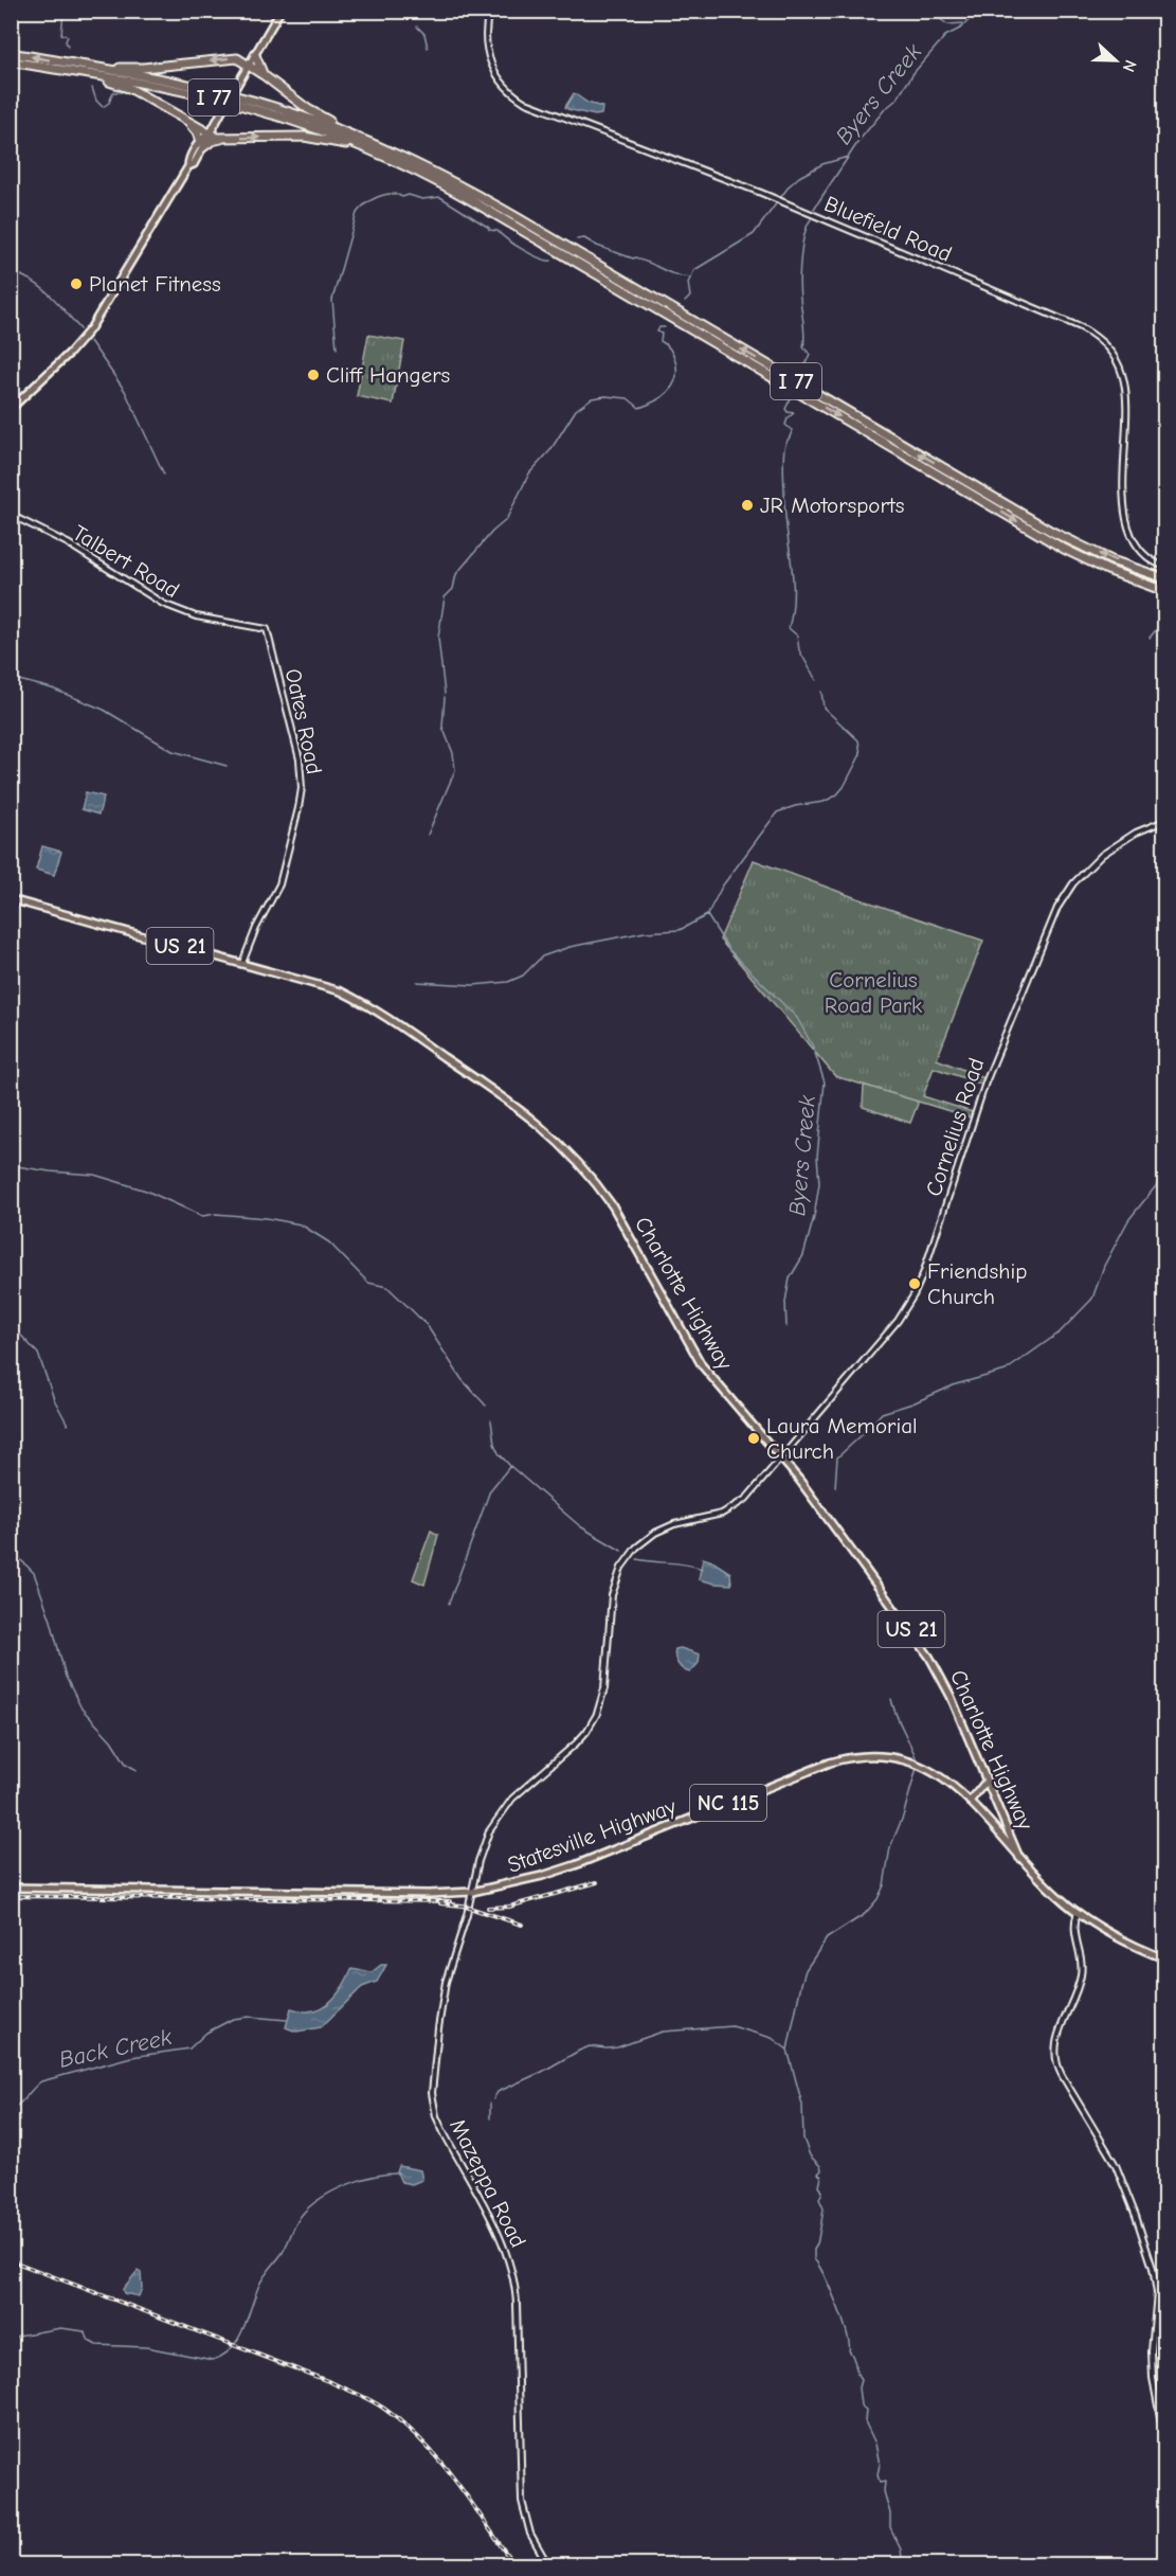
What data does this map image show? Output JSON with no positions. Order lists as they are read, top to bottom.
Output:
{
  "streets": {
    "highway": ["I 77"],
    "main road": [
      "US 21",
      "Charlotte Highway",
      "NC 115",
      "Statesville Highway"
    ],
    "street": [
      "Bluefield Road",
      "Talbert Road",
      "Oates Road",
      "Cornelius Road",
      "Mazeppa Road"
    ]
  },
  "crossings": [
    ["Talbert Road", "Oates Road"],
    ["Oates Road", "Charlotte Highway"],
    ["Cornelius Road", "Charlotte Highway"],
    ["Cornelius Road", "Statesville Highway"],
    ["Cornelius Road", "Mazeppa Road"],
    ["Charlotte Highway", "Statesville Highway"],
    ["Statesville Highway", "Mazeppa Road"]
  ],
  "water": ["Byers Creek", "Back Creek"],
  "parks": ["Cornelius Road Park"],
  "places": [
    "Planet Fitness",
    "Cliff Hangers",
    "JR Motorsports",
    "Friendship Church",
    "Laura Memorial Church"
  ],
  "north": "right"
}
